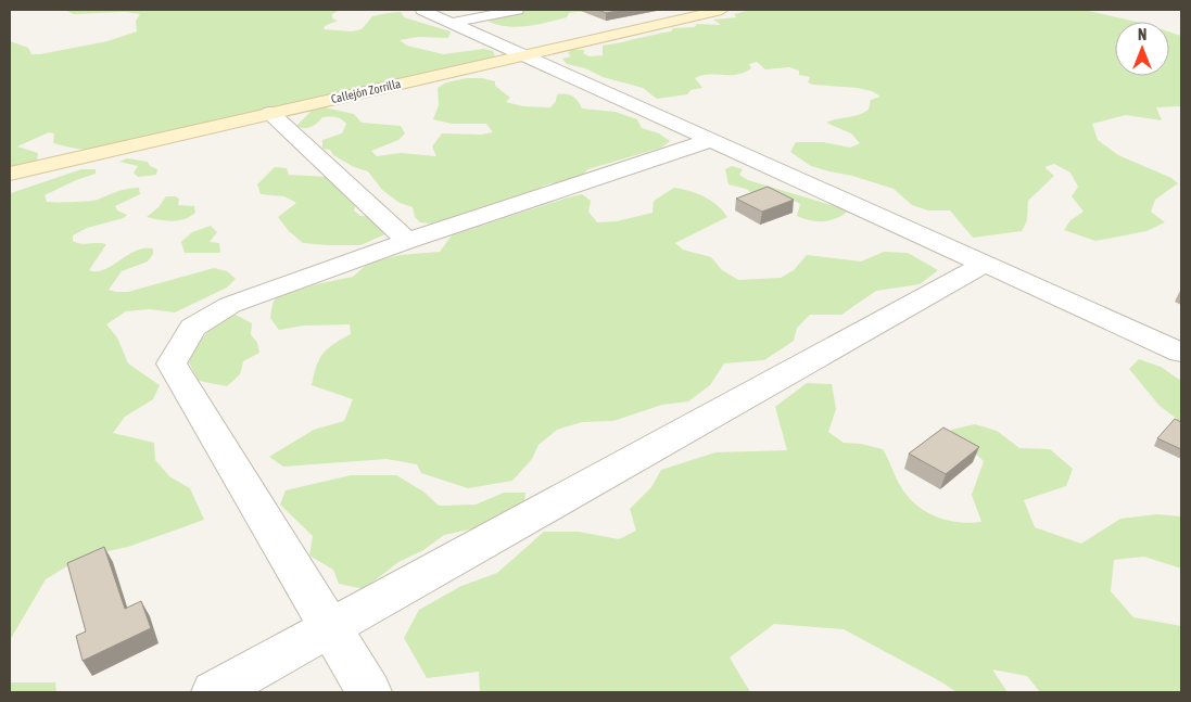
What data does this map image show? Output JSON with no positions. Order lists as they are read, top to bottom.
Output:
{
  "streets": {
    "street": ["Callejón Zorrilla"]
  },
  "north": "top"
}
